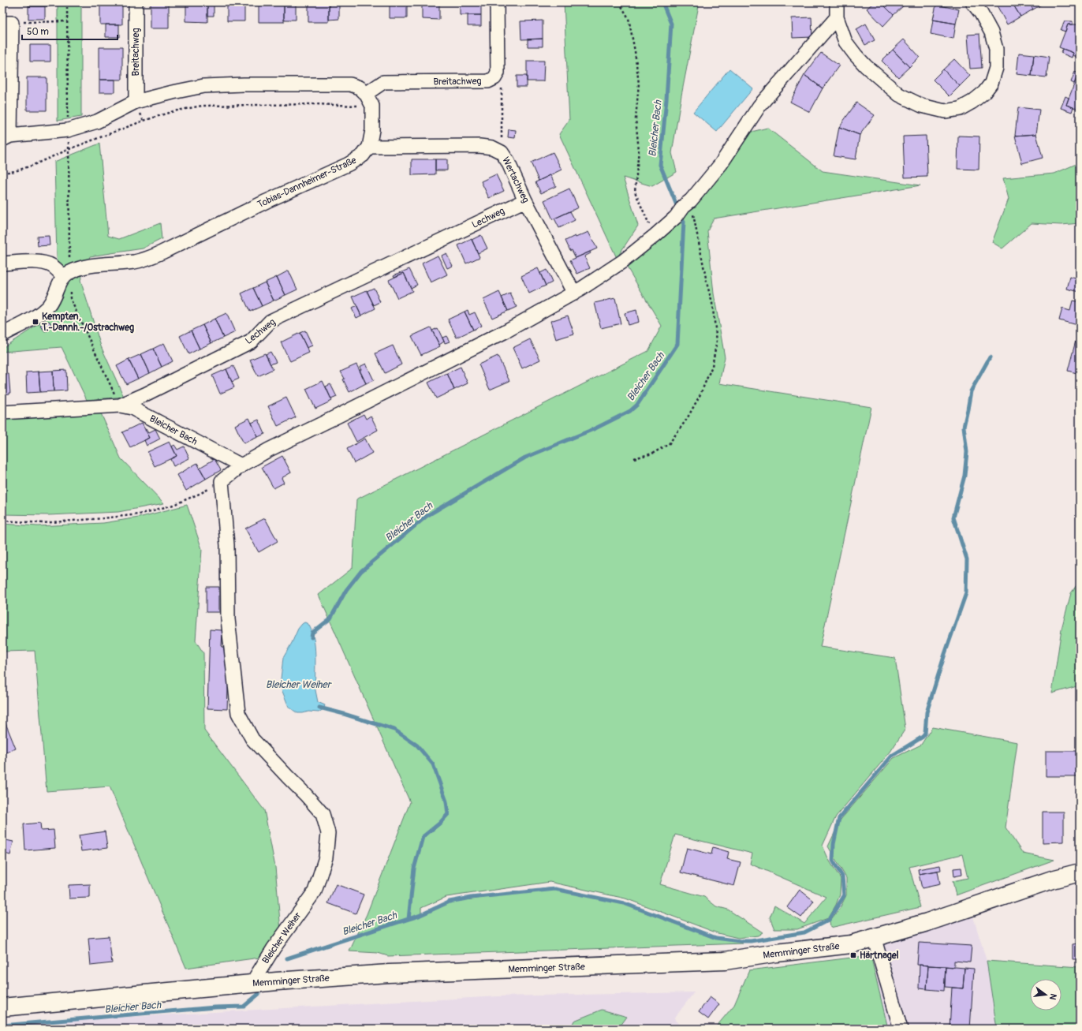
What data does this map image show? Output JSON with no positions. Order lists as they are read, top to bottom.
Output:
{
  "streets": {
    "main road": ["Memminger Straße"],
    "street": [
      "Breitachweg",
      "Wertachweg",
      "Tobias-Dannheimer-Straße",
      "Lechweg",
      "Bleicher Bach",
      "Bleicher Weiher"
    ]
  },
  "crossings": [
    ["Wertachweg", "Tobias-Dannheimer-Straße"],
    ["Wertachweg", "Lechweg"],
    ["Lechweg", "Bleicher Bach"],
    ["Bleicher Weiher", "Memminger Straße"]
  ],
  "water": ["Bleicher Bach", "Bleicher Weiher"],
  "places": {
    "transit": ["Kempten, T.-Dannh.-/Ostrachweg", "Härtnagel"]
  },
  "scale_bar": "50 m",
  "north": "right"
}
